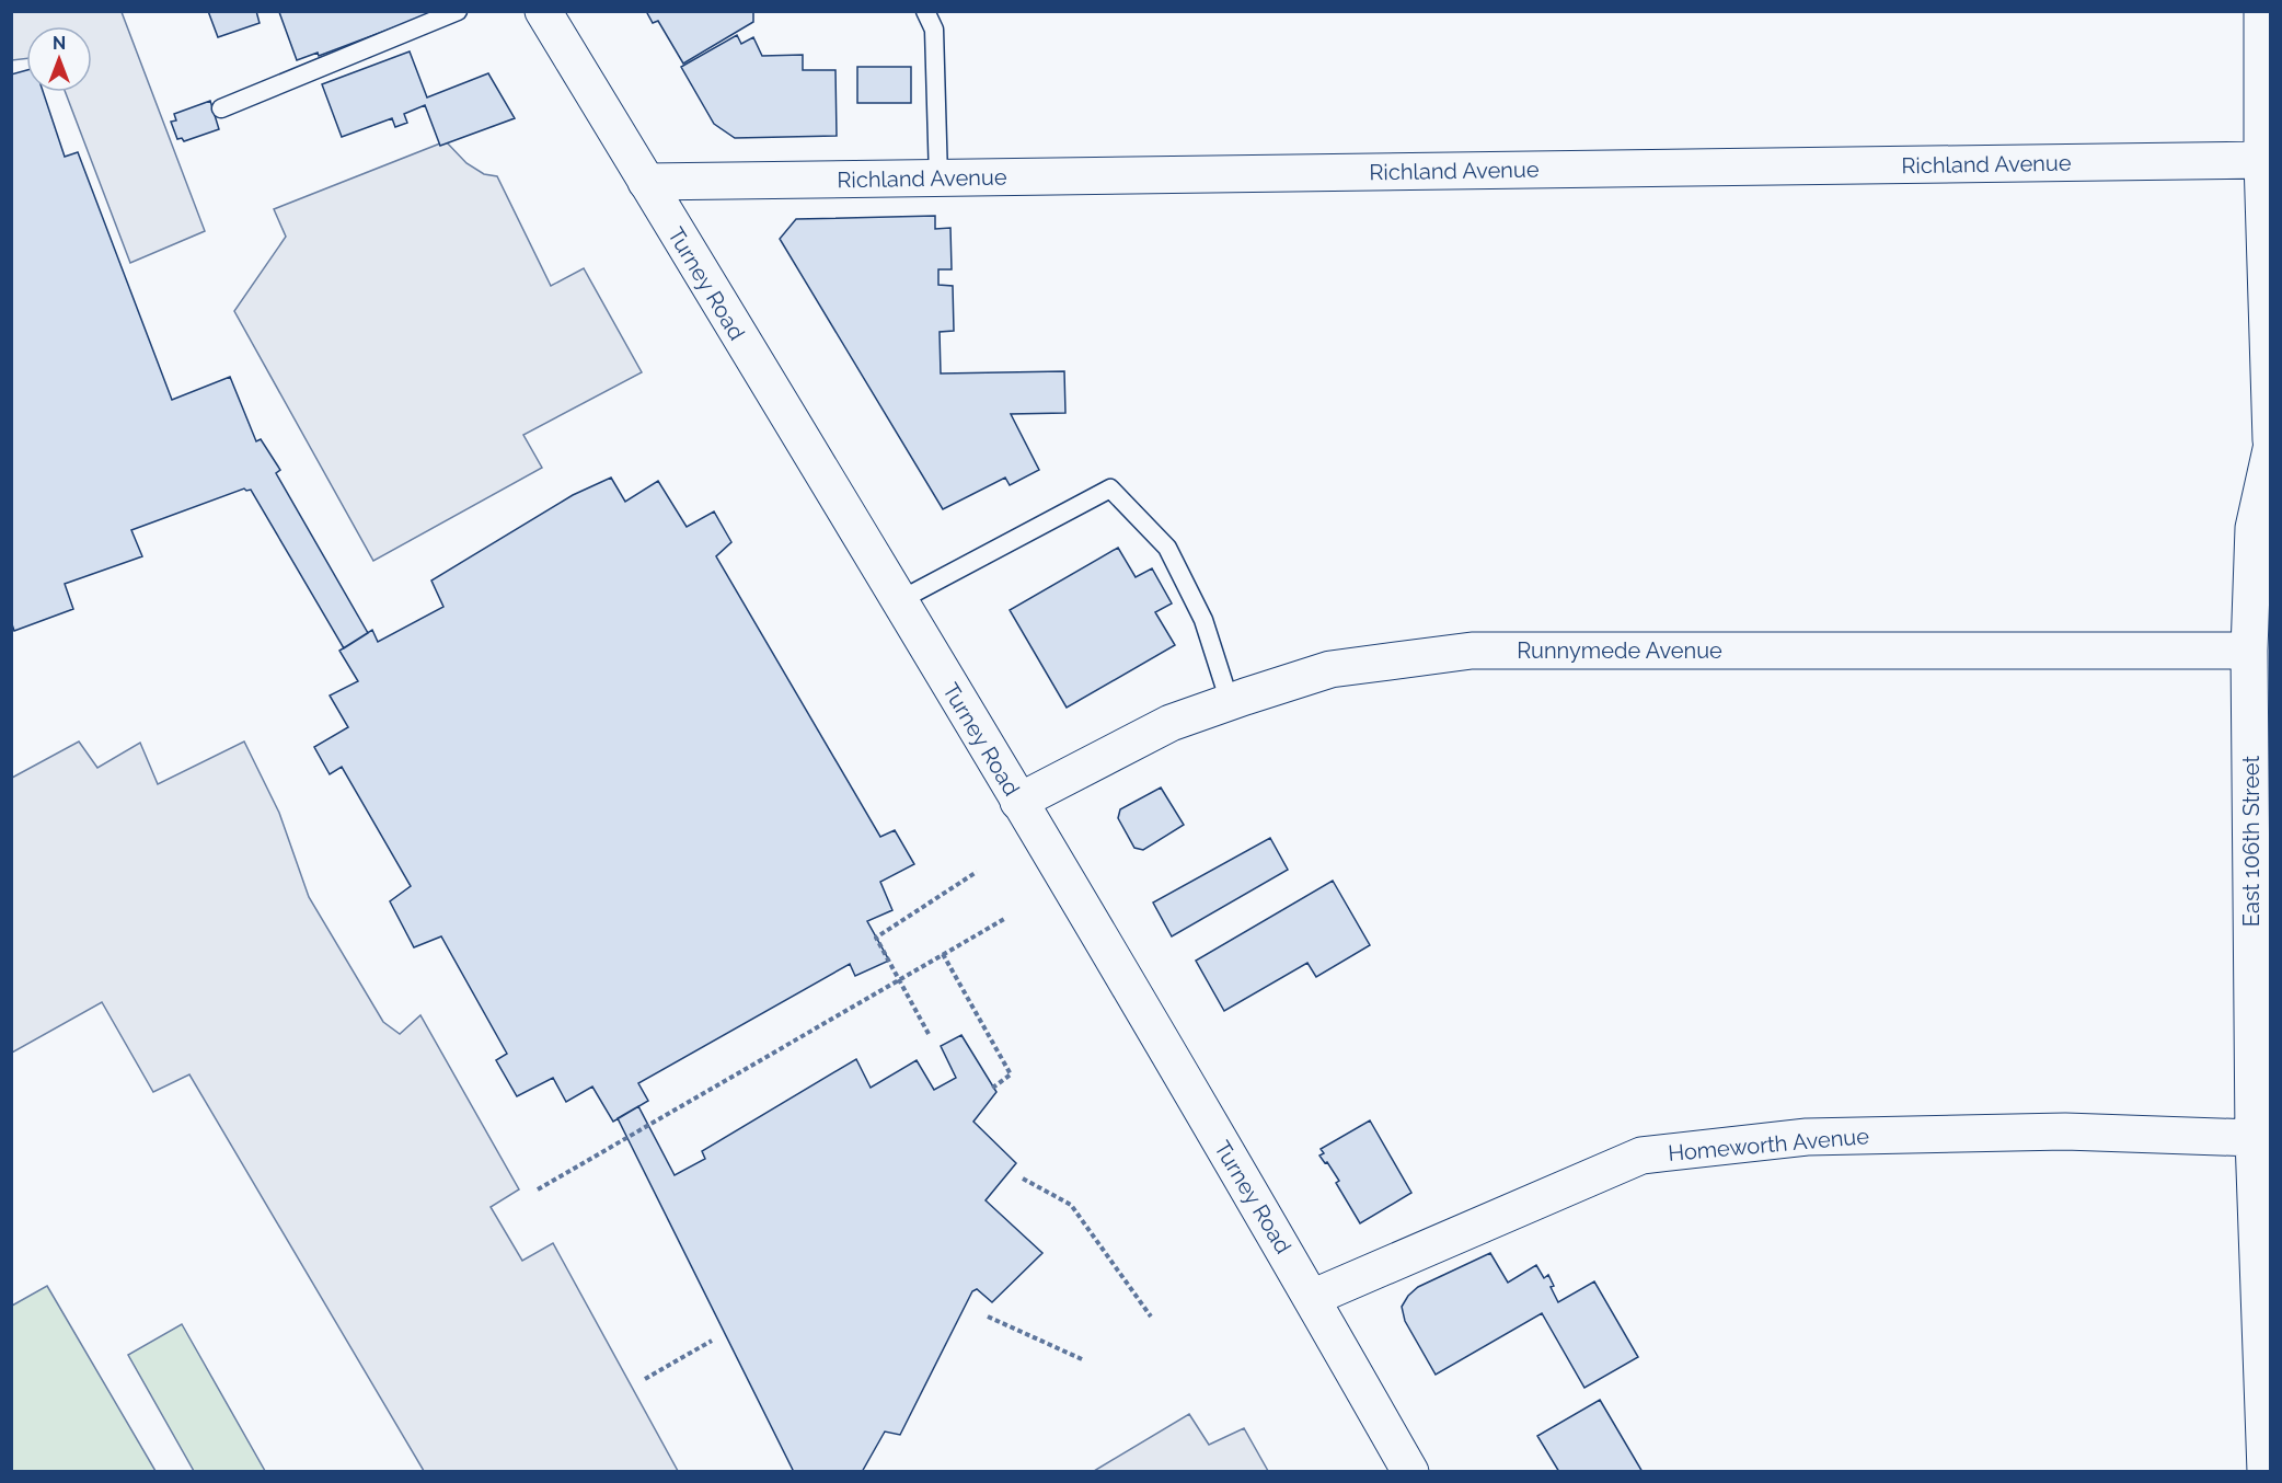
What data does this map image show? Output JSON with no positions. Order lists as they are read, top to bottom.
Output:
{
  "streets": {
    "street": [
      "Richland Avenue",
      "Turney Road",
      "Runnymede Avenue",
      "East 106th Street",
      "Homeworth Avenue"
    ]
  },
  "crossings": [
    ["Richland Avenue", "Turney Road"],
    ["Turney Road", "Runnymede Avenue"],
    ["Turney Road", "Homeworth Avenue"],
    ["Runnymede Avenue", "East 106th Street"],
    ["East 106th Street", "Homeworth Avenue"]
  ],
  "north": "top"
}
